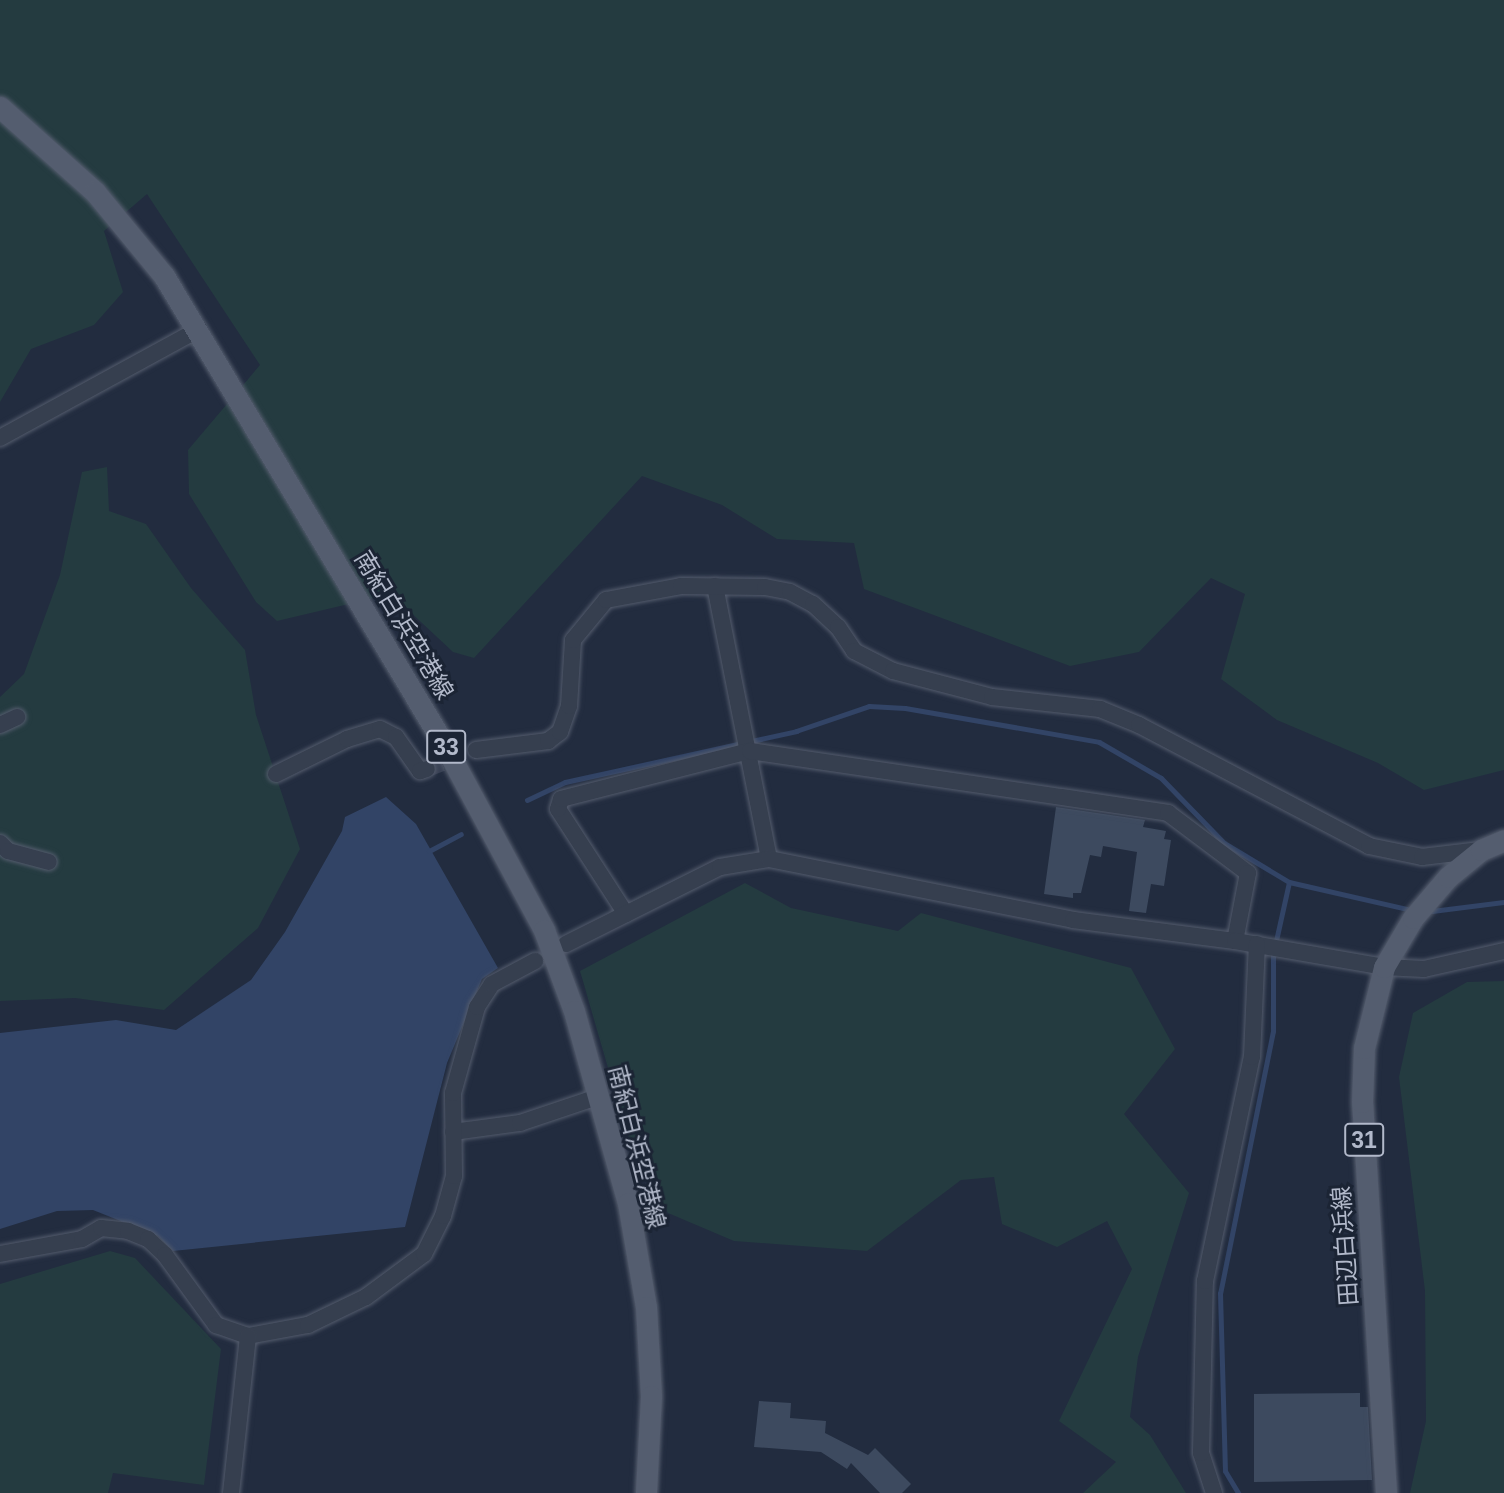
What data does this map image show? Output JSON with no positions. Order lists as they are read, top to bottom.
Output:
{
  "streets": {
    "main road": [
      "南紀白浜空港線",
      "33",
      "31",
      "田辺白浜線"
    ]
  }
}
